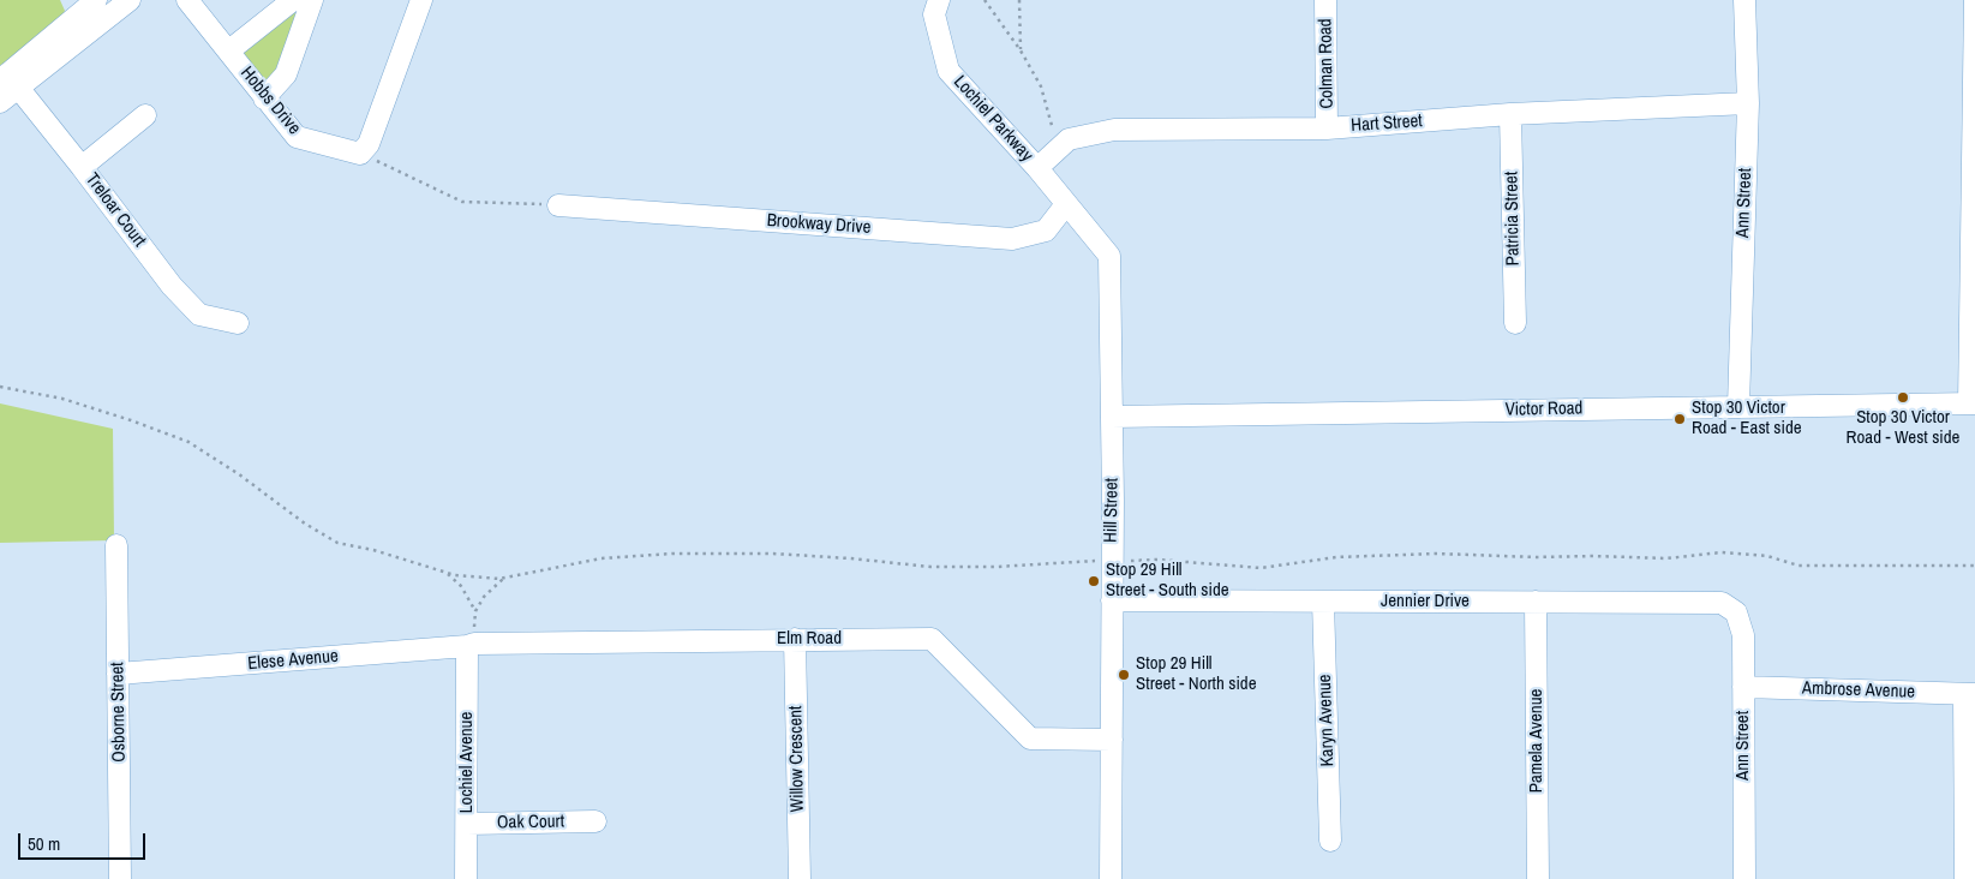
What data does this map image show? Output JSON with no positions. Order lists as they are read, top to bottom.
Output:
{
  "streets": {
    "street": [
      "Colman Road",
      "Hobbs Drive",
      "Lochiel Parkway",
      "Hart Street",
      "Ann Street",
      "Treloar Court",
      "Patricia Street",
      "Brookway Drive",
      "Victor Road",
      "Hill Street",
      "Jennier Drive",
      "Elm Road",
      "Elese Avenue",
      "Ambrose Avenue",
      "Osborne Street",
      "Karyn Avenue",
      "Pamela Avenue",
      "Willow Crescent",
      "Lochiel Avenue",
      "Oak Court"
    ]
  },
  "crossings": [
    ["Colman Road", "Hart Street"],
    ["Lochiel Parkway", "Hart Street"],
    ["Lochiel Parkway", "Hill Street"],
    ["Hart Street", "Ann Street"],
    ["Hart Street", "Patricia Street"],
    ["Hart Street", "Hill Street"],
    ["Ann Street", "Victor Road"],
    ["Ann Street", "Jennier Drive"],
    ["Ann Street", "Ambrose Avenue"],
    ["Brookway Drive", "Hill Street"],
    ["Victor Road", "Hill Street"],
    ["Hill Street", "Jennier Drive"],
    ["Hill Street", "Elm Road"],
    ["Jennier Drive", "Karyn Avenue"],
    ["Jennier Drive", "Pamela Avenue"],
    ["Elm Road", "Elese Avenue"],
    ["Elm Road", "Willow Crescent"],
    ["Elm Road", "Lochiel Avenue"],
    ["Elese Avenue", "Osborne Street"],
    ["Elese Avenue", "Lochiel Avenue"],
    ["Lochiel Avenue", "Oak Court"]
  ],
  "places": [
    "Stop 30 Victor Road - West side",
    "Stop 30 Victor Road - East side",
    "Stop 29 Hill Street - South side",
    "Stop 29 Hill Street - North side"
  ],
  "scale_bar": "50 m"
}
